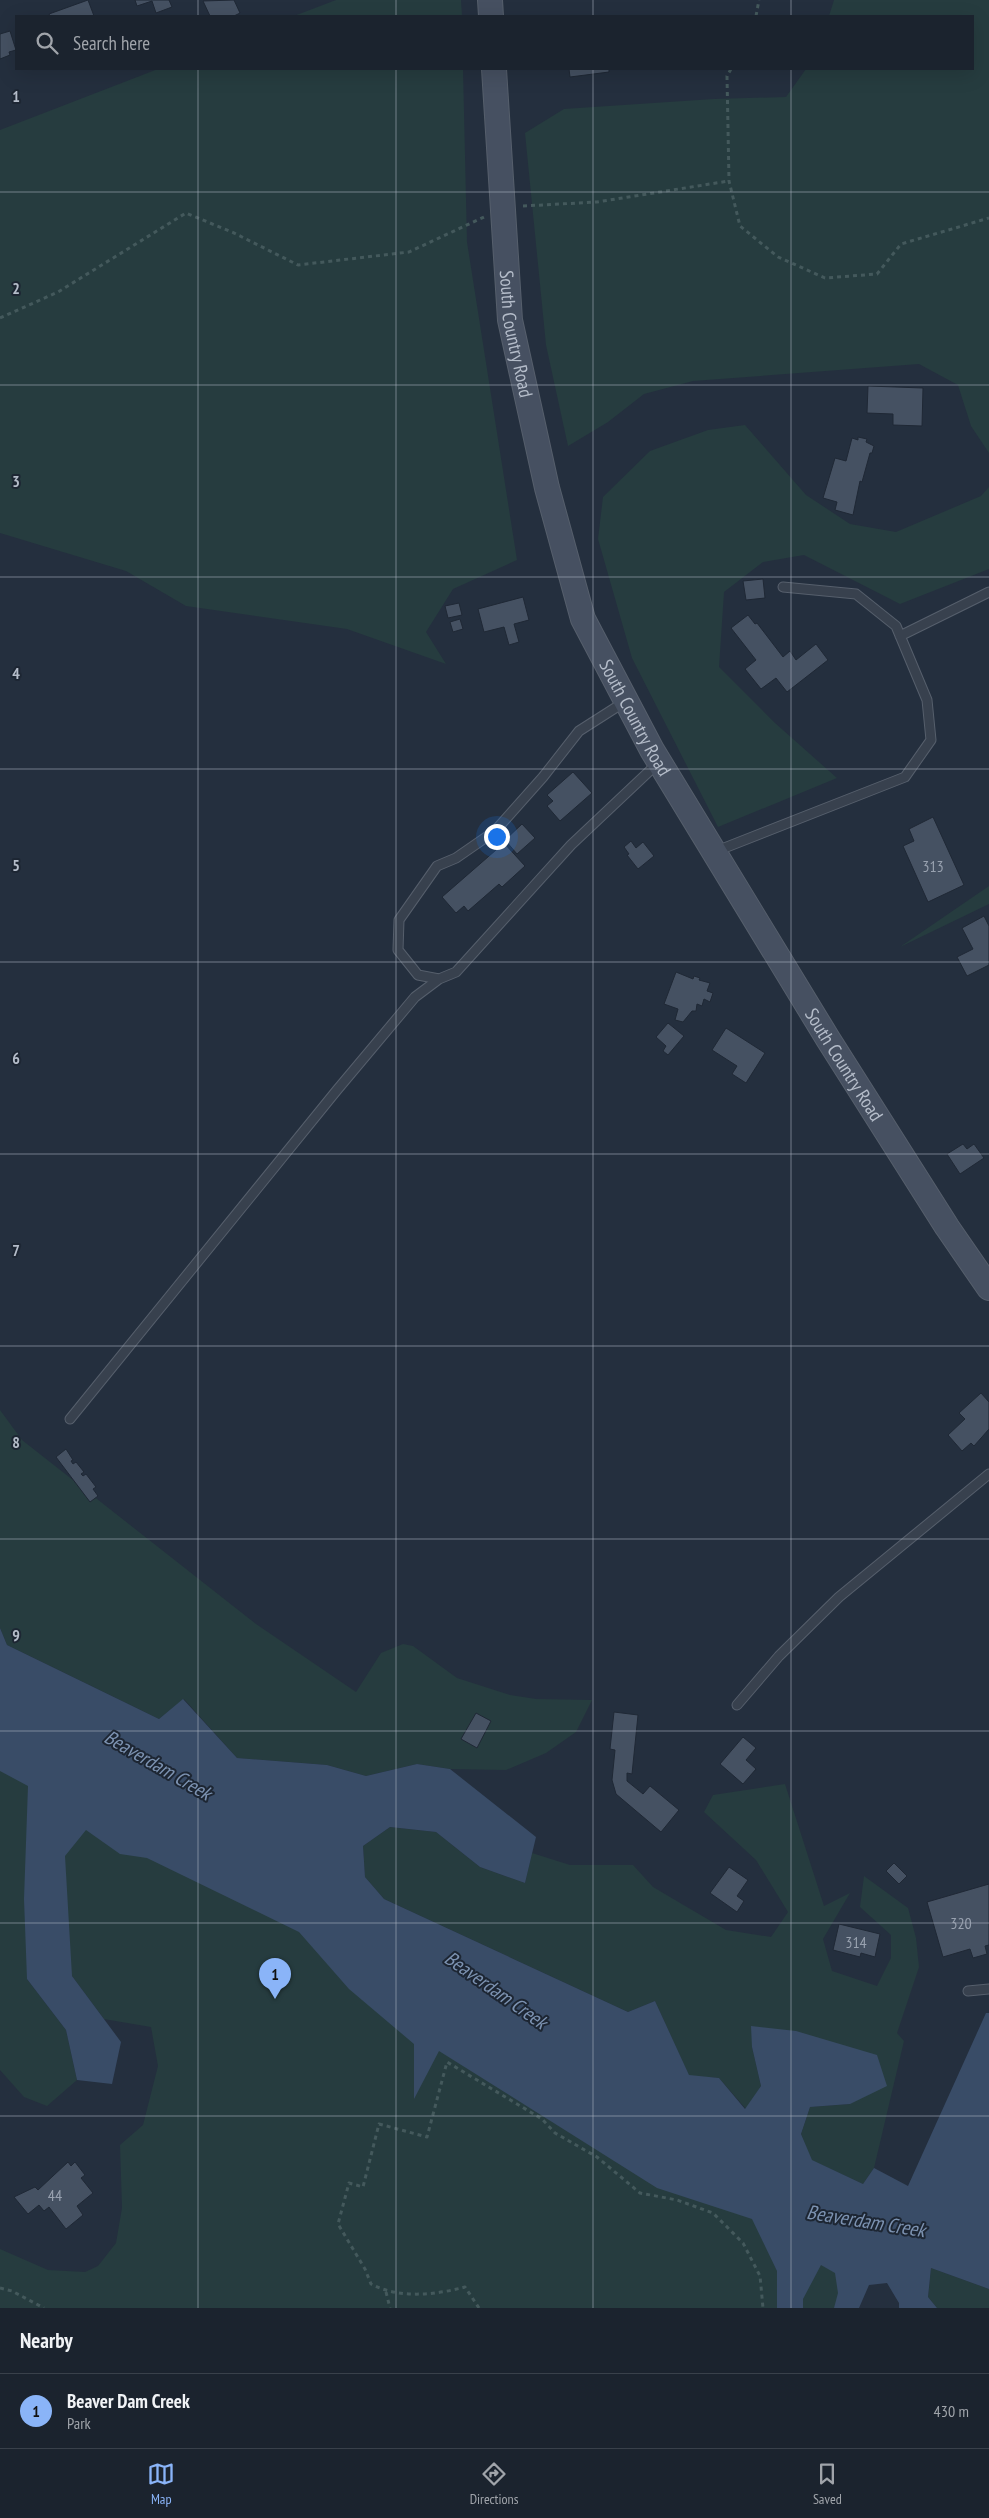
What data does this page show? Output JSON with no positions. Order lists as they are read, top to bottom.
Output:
{
  "streets": {
    "main road": ["South Country Road"]
  },
  "water": ["Beaverdam Creek"],
  "house_numbers": [
    "313",
    "320",
    "314",
    "44"
  ],
  "page": {
    "search": "Search here",
    "pins": "1",
    "heading": "Nearby",
    "list": [
      {
        "mark": "1",
        "name": "Beaver Dam Creek",
        "note": "Park",
        "value": "430 m"
      }
    ],
    "nav": ["Map", "Directions", "Saved"]
  },
  "grid": {
    "rows": [
      "1",
      "2",
      "3",
      "4",
      "5",
      "6",
      "7",
      "8",
      "9"
    ]
  }
}
